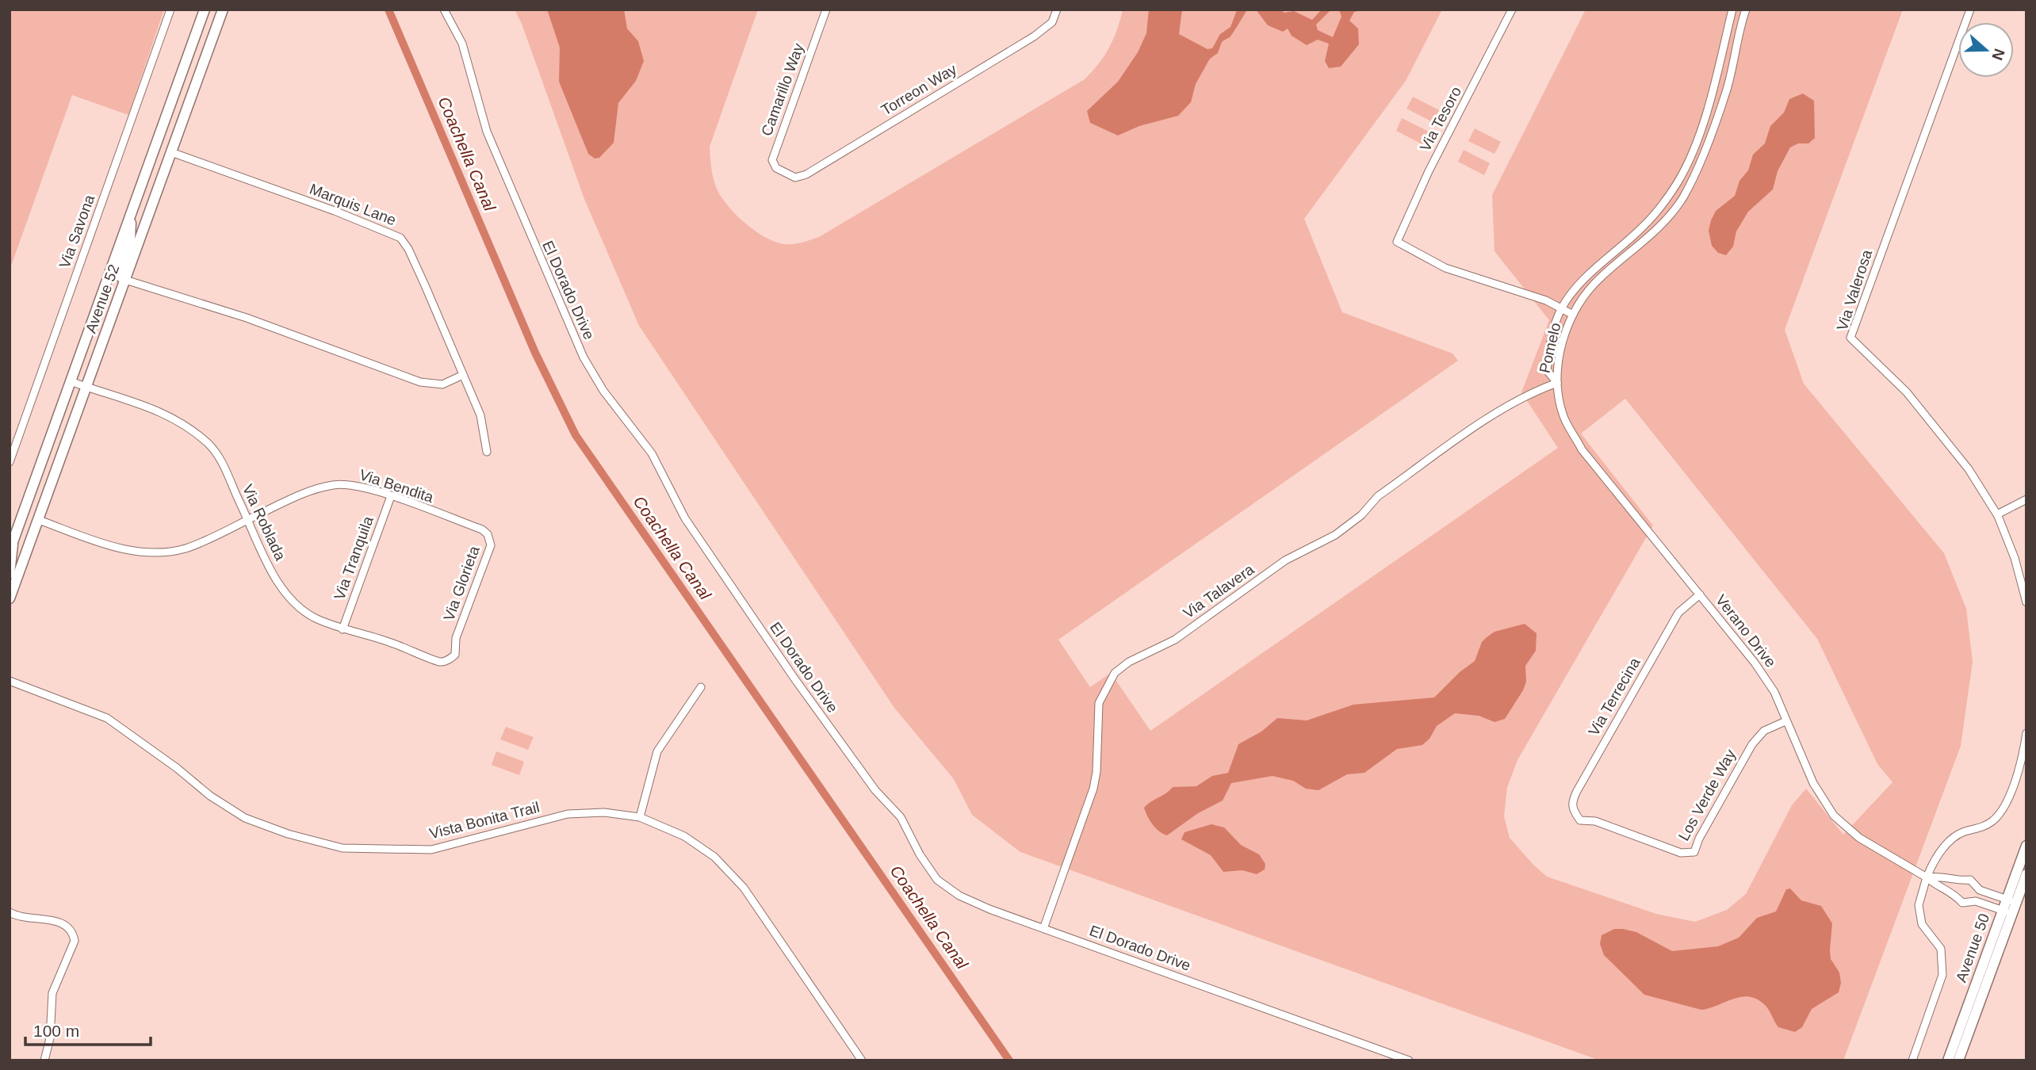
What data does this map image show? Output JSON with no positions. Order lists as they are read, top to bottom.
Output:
{
  "streets": {
    "main road": ["Avenue 52", "Avenue 50"],
    "street": [
      "Camarillo Way",
      "Torreon Way",
      "Via Tesoro",
      "Marquis Lane",
      "Via Savona",
      "El Dorado Drive",
      "Via Valerosa",
      "Pomelo",
      "Via Bendita",
      "Via Roblada",
      "Via Tranquila",
      "Via Glorieta",
      "Via Talavera",
      "Verano Drive",
      "Via Terrecina",
      "Los Verde Way",
      "Vista Bonita Trail"
    ]
  },
  "crossings": [
    ["Camarillo Way", "Torreon Way"],
    ["Via Tesoro", "Pomelo"],
    ["Marquis Lane", "Avenue 52"],
    ["El Dorado Drive", "Via Talavera"],
    ["Avenue 52", "Via Bendita"],
    ["Avenue 52", "Via Roblada"],
    ["Pomelo", "Via Talavera"],
    ["Pomelo", "Verano Drive"],
    ["Via Bendita", "Via Roblada"],
    ["Via Bendita", "Via Tranquila"],
    ["Via Bendita", "Via Glorieta"],
    ["Via Roblada", "Via Tranquila"],
    ["Via Roblada", "Via Glorieta"],
    ["Via Talavera", "Verano Drive"],
    ["Verano Drive", "Via Terrecina"],
    ["Verano Drive", "Los Verde Way"],
    ["Verano Drive", "Avenue 50"],
    ["Via Terrecina", "Los Verde Way"]
  ],
  "water": ["Coachella Canal"],
  "scale_bar": "100 m",
  "north": "right"
}
